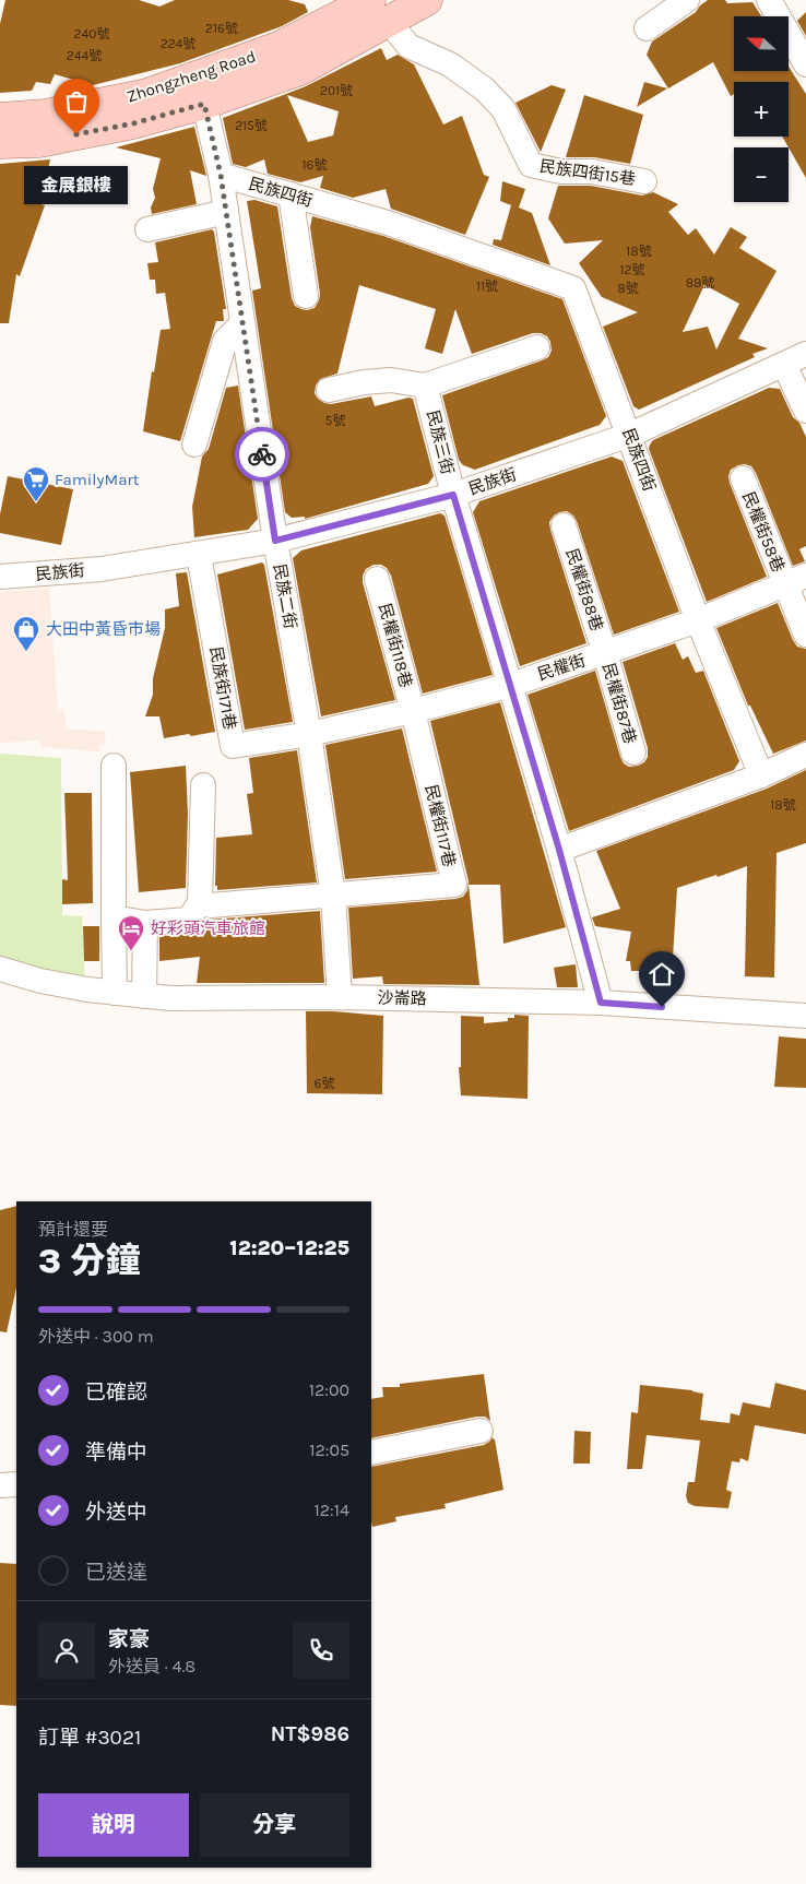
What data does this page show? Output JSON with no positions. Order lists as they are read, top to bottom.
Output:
{
  "streets": {
    "main road": ["Zhongzheng Road"],
    "street": [
      "民族四街15巷",
      "民族四街",
      "民族三街",
      "民族街",
      "民權街58巷",
      "民權街88巷",
      "民族二街",
      "民權街118巷",
      "民權街",
      "民族街171巷",
      "民權街87巷",
      "民權街117巷",
      "沙崙路"
    ]
  },
  "crossings": [
    ["Zhongzheng Road", "民族四街15巷"],
    ["Zhongzheng Road", "民族二街"],
    ["民族四街", "民族街"],
    ["民族四街", "民族二街"],
    ["民族四街", "民權街"],
    ["民族三街", "民族街"],
    ["民族三街", "民權街"],
    ["民族三街", "沙崙路"],
    ["民族街", "民族二街"],
    ["民族街", "民族街171巷"],
    ["民權街58巷", "民權街"],
    ["民權街88巷", "民權街"],
    ["民權街88巷", "民權街87巷"],
    ["民族二街", "民權街"],
    ["民族二街", "民族街171巷"],
    ["民族二街", "民權街117巷"],
    ["民族二街", "沙崙路"],
    ["民權街118巷", "民權街"],
    ["民權街118巷", "民權街117巷"],
    ["民權街", "民族街171巷"],
    ["民權街", "民權街87巷"],
    ["民權街", "民權街117巷"]
  ],
  "places": {
    "other": ["金展銀樓"],
    "supermarket": ["FamilyMart"],
    "shop": ["大田中黃昏市場"],
    "hotel": ["好彩頭汽車旅館"]
  },
  "house_numbers": [
    "216號",
    "240號",
    "224號",
    "244號",
    "201號",
    "215號",
    "16號",
    "18號",
    "12號",
    "88號",
    "11號",
    "8號",
    "5號",
    "18號",
    "6號"
  ],
  "north": "left",
  "page": {
    "map_buttons": ["+", "−"],
    "bubble": "金展銀樓",
    "heading": ["3 分鐘", "預計還要", "12:20–12:25"],
    "panel": [
      "家豪",
      "外送員 · 4.8",
      "訂單 #3021",
      "NT$986"
    ],
    "bar": "外送中 · 300 m",
    "list": [
      ["已確認", "12:00"],
      ["準備中", "12:05"],
      ["外送中", "12:14"],
      "已送達"
    ],
    "buttons": ["說明", "分享"]
  }
}
